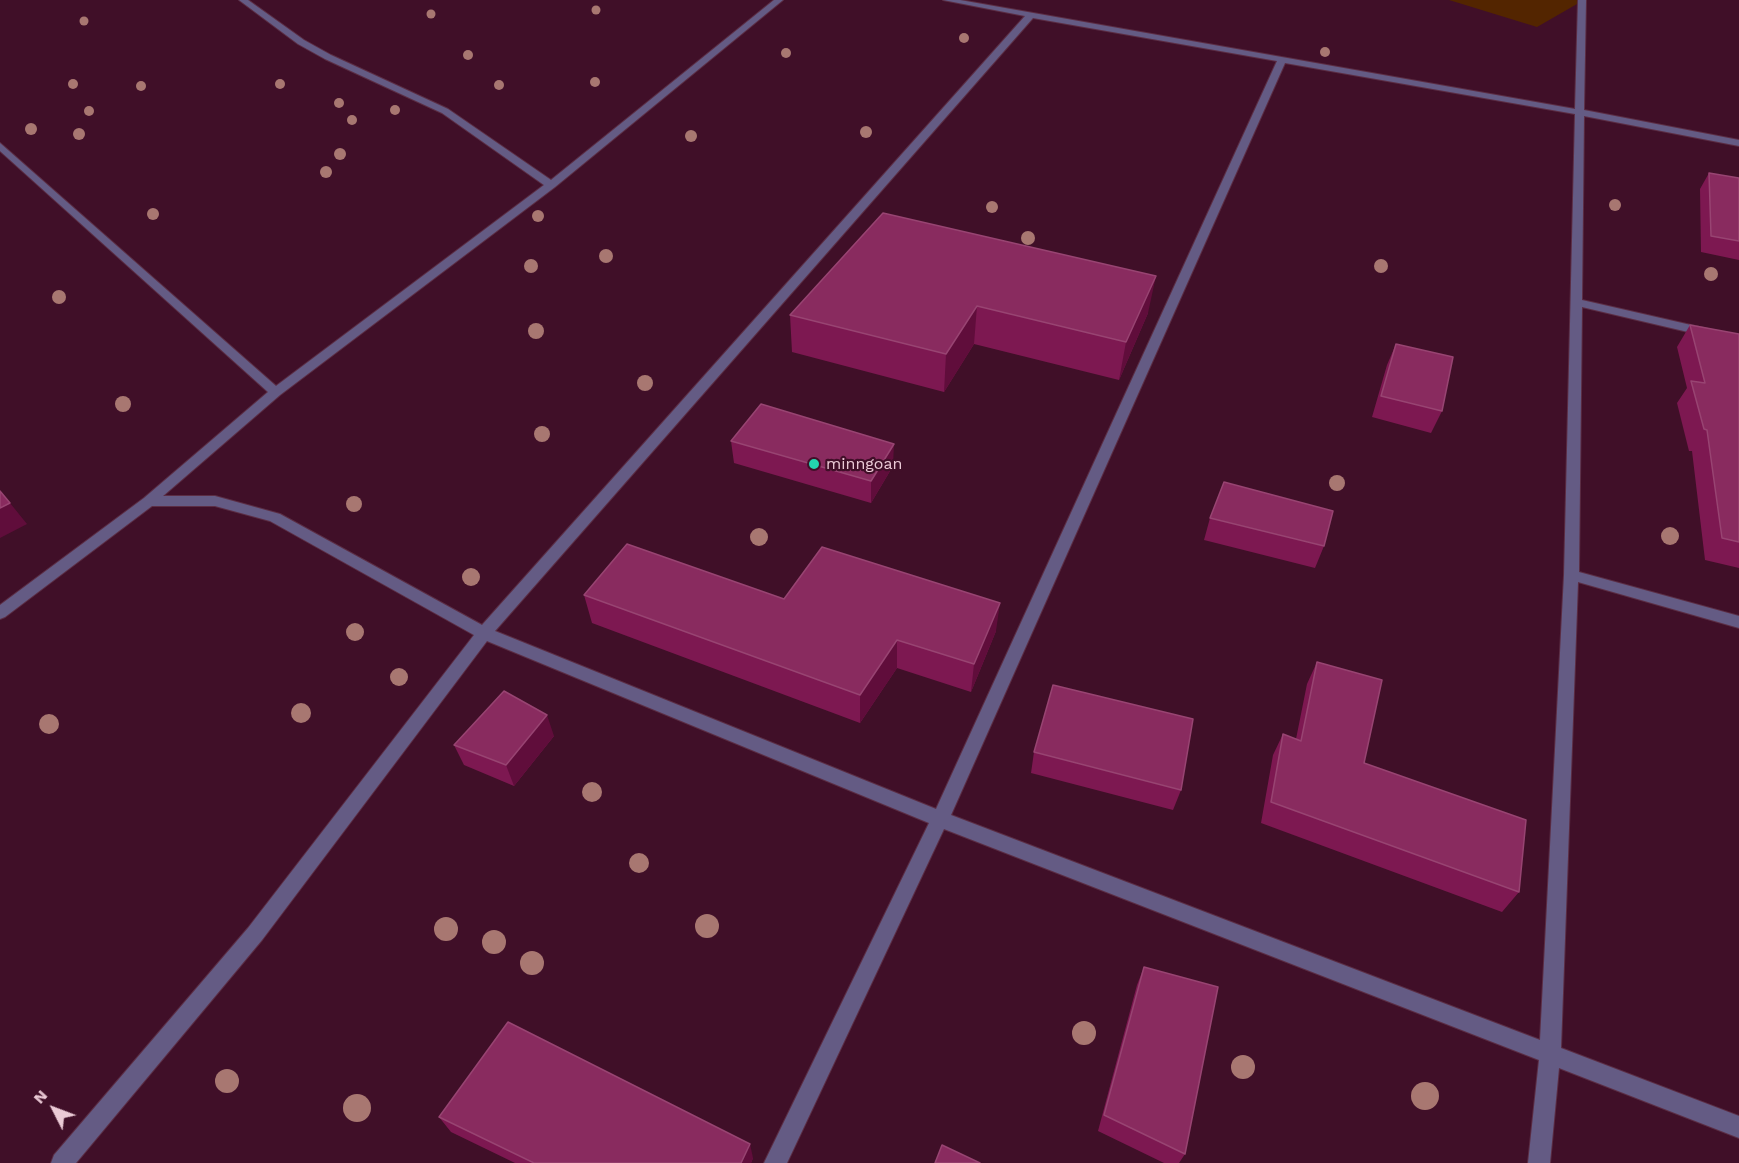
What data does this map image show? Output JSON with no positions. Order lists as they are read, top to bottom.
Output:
{
  "places": ["minngoan"],
  "north": "top left"
}
